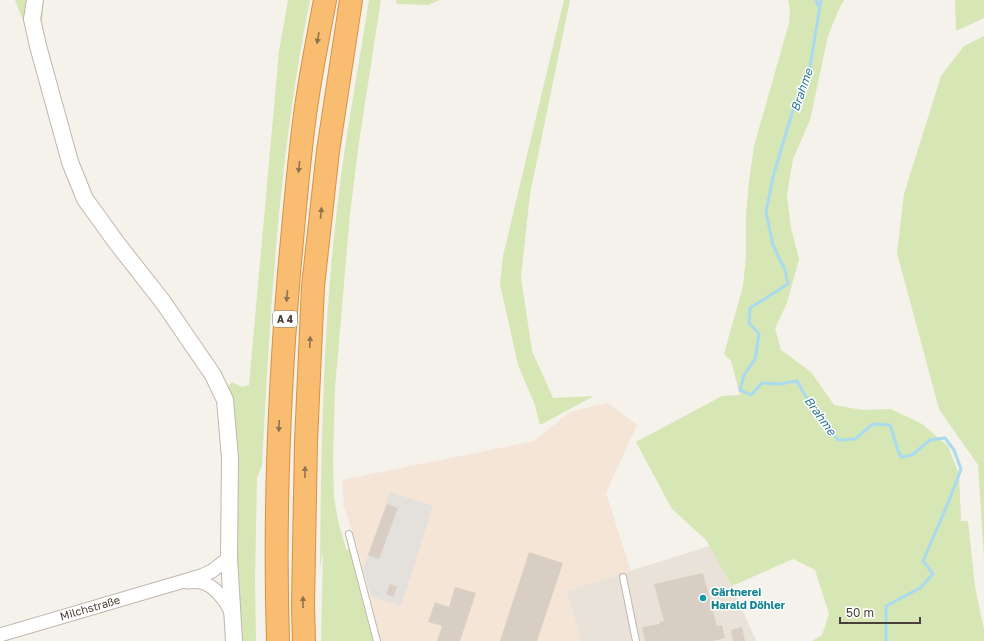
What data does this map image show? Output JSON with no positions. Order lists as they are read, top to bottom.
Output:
{
  "streets": {
    "highway": ["A 4"],
    "street": ["Milchstraße"]
  },
  "water": ["Brahme"],
  "places": ["Gärtnerei Harald Döhler"],
  "scale_bar": "50 m"
}
